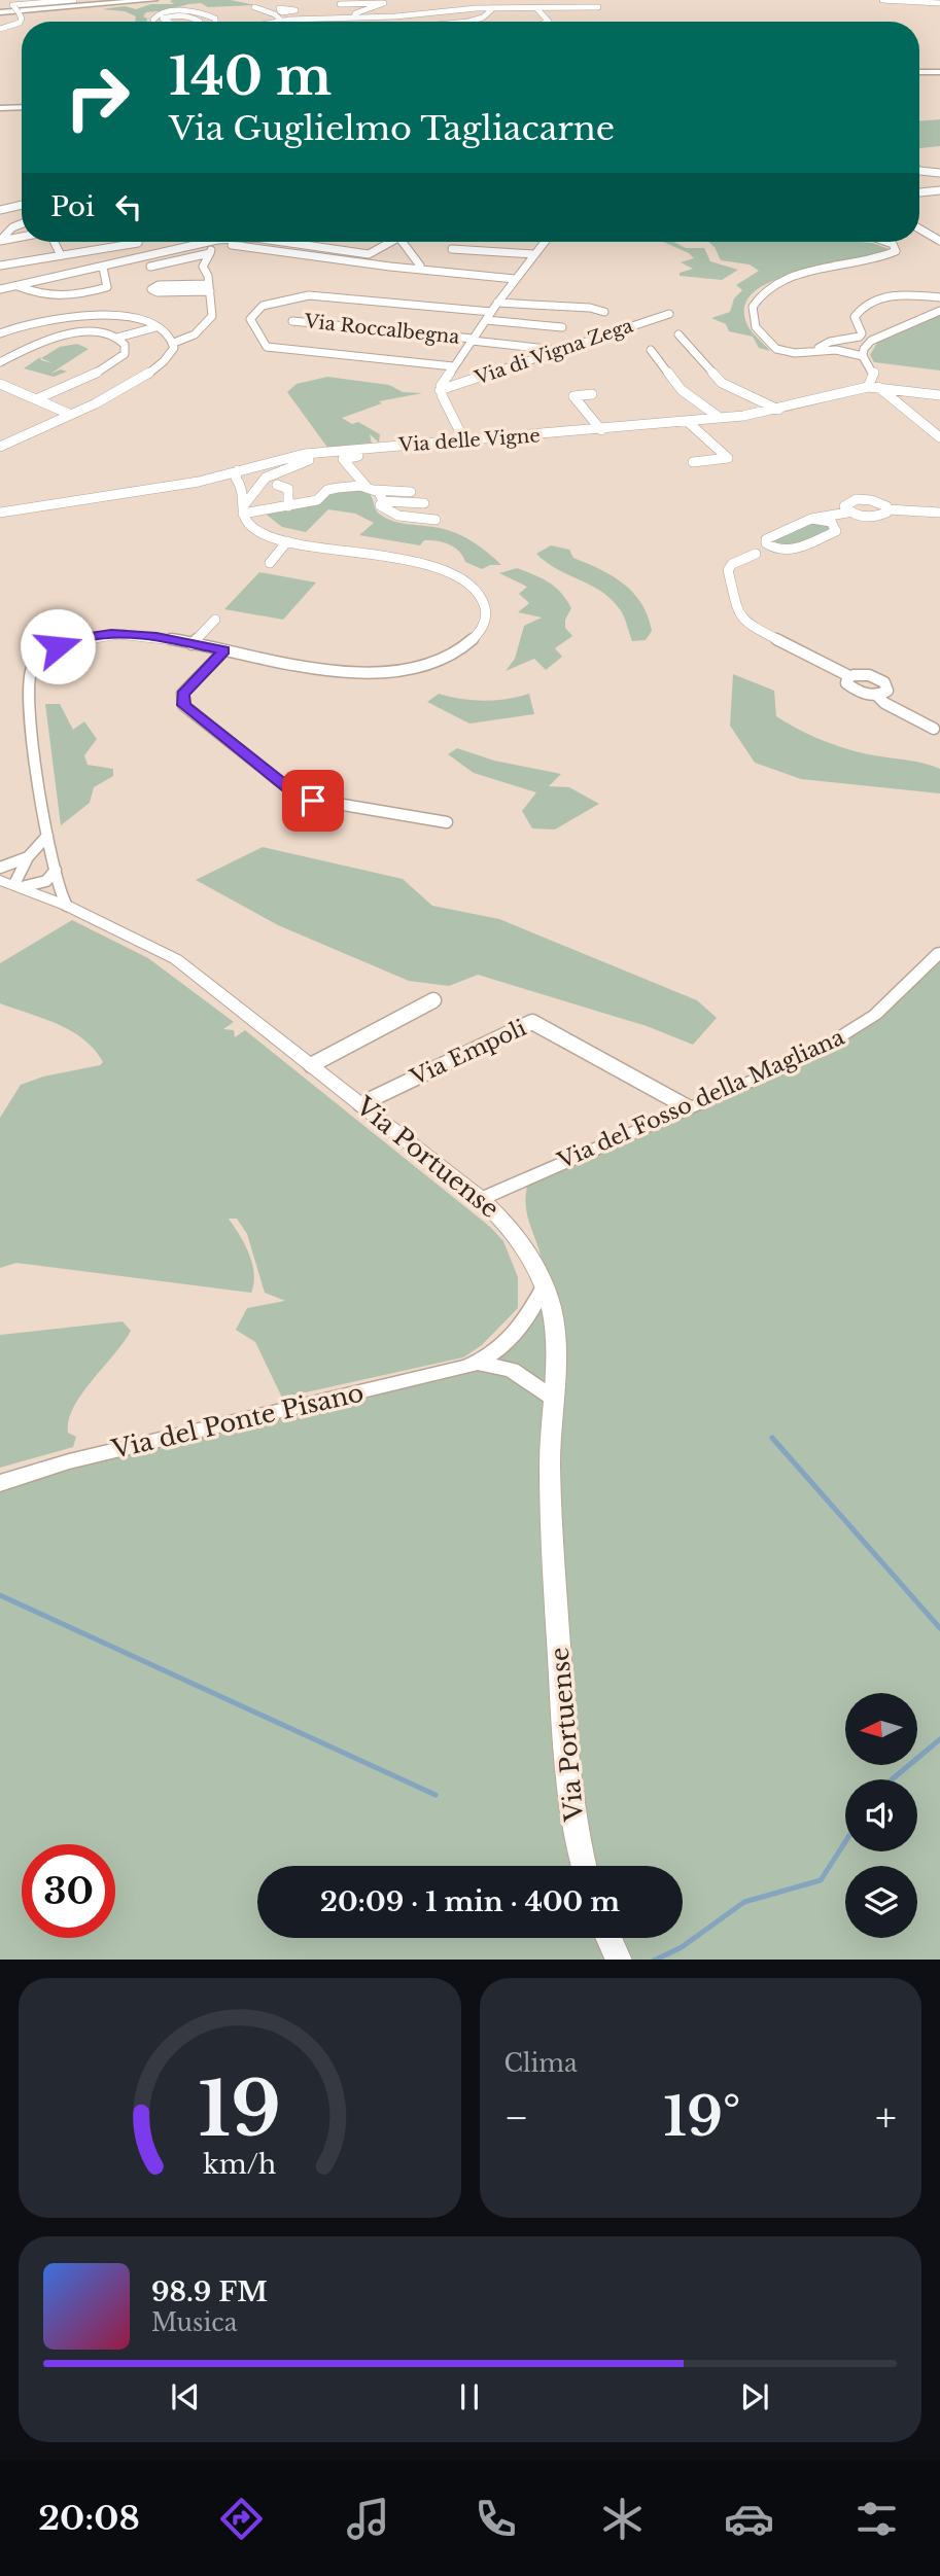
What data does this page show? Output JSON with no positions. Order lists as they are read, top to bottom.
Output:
{
  "streets": {
    "main road": ["Via Portuense"],
    "street": [
      "Via Roccalbegna",
      "Via di Vigna Zega",
      "Via delle Vigne",
      "Via Empoli",
      "Via del Fosso della Magliana",
      "Via del Ponte Pisano"
    ]
  },
  "crossings": [
    ["Via Empoli", "Via del Fosso della Magliana"],
    ["Via Empoli", "Via Portuense"],
    ["Via del Fosso della Magliana", "Via Portuense"],
    ["Via Portuense", "Via del Ponte Pisano"]
  ],
  "north": "left",
  "page": {
    "turn": ["140 m", "Via Guglielmo Tagliacarne"],
    "then": "Poi",
    "limit": "30",
    "trip": "20:09 · 1 min · 400 m",
    "tile": "Clima",
    "heat": ["−", "19°", "+"],
    "song": ["98.9 FM", "Musica"],
    "tabs": "20:08",
    "gauge": ["19", "km/h"]
  }
}
